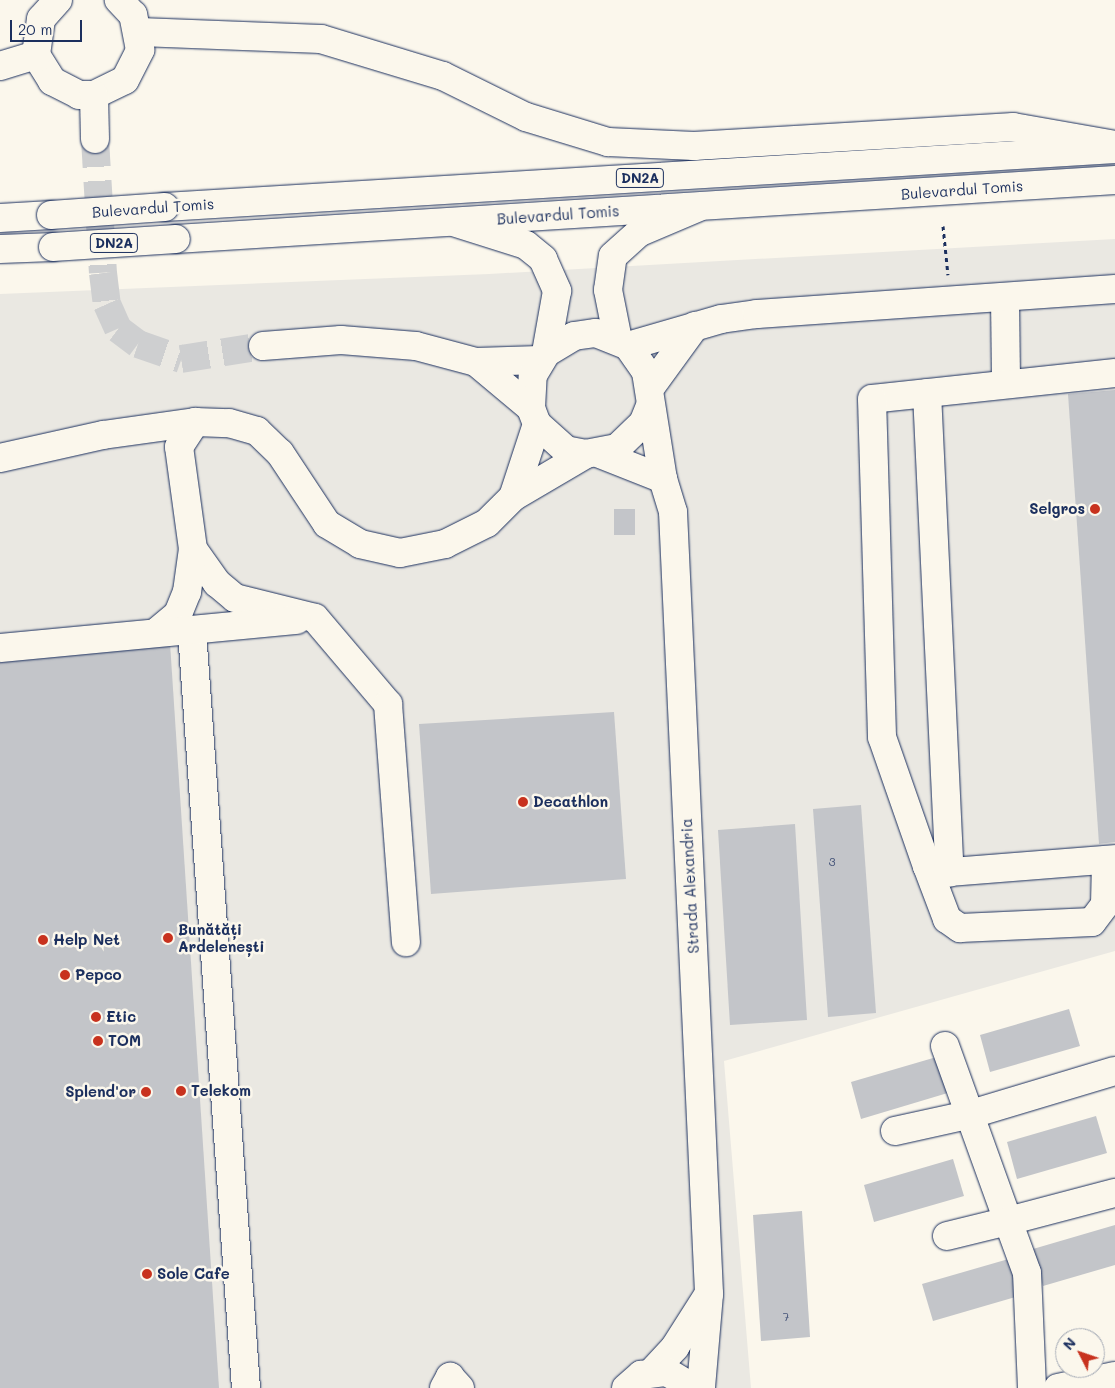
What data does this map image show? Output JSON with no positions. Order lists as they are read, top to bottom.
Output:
{
  "streets": {
    "street": ["DN2A", "Bulevardul Tomis", "Strada Alexandria"]
  },
  "places": [
    "Selgros",
    "Decathlon",
    "Bunătăți Ardelenești",
    "Help Net",
    "Pepco",
    "Etic",
    "TOM",
    "Telekom",
    "Splend'or",
    "Sole Cafe"
  ],
  "house_numbers": ["3", "7"],
  "scale_bar": "20 m",
  "north": "top left"
}
